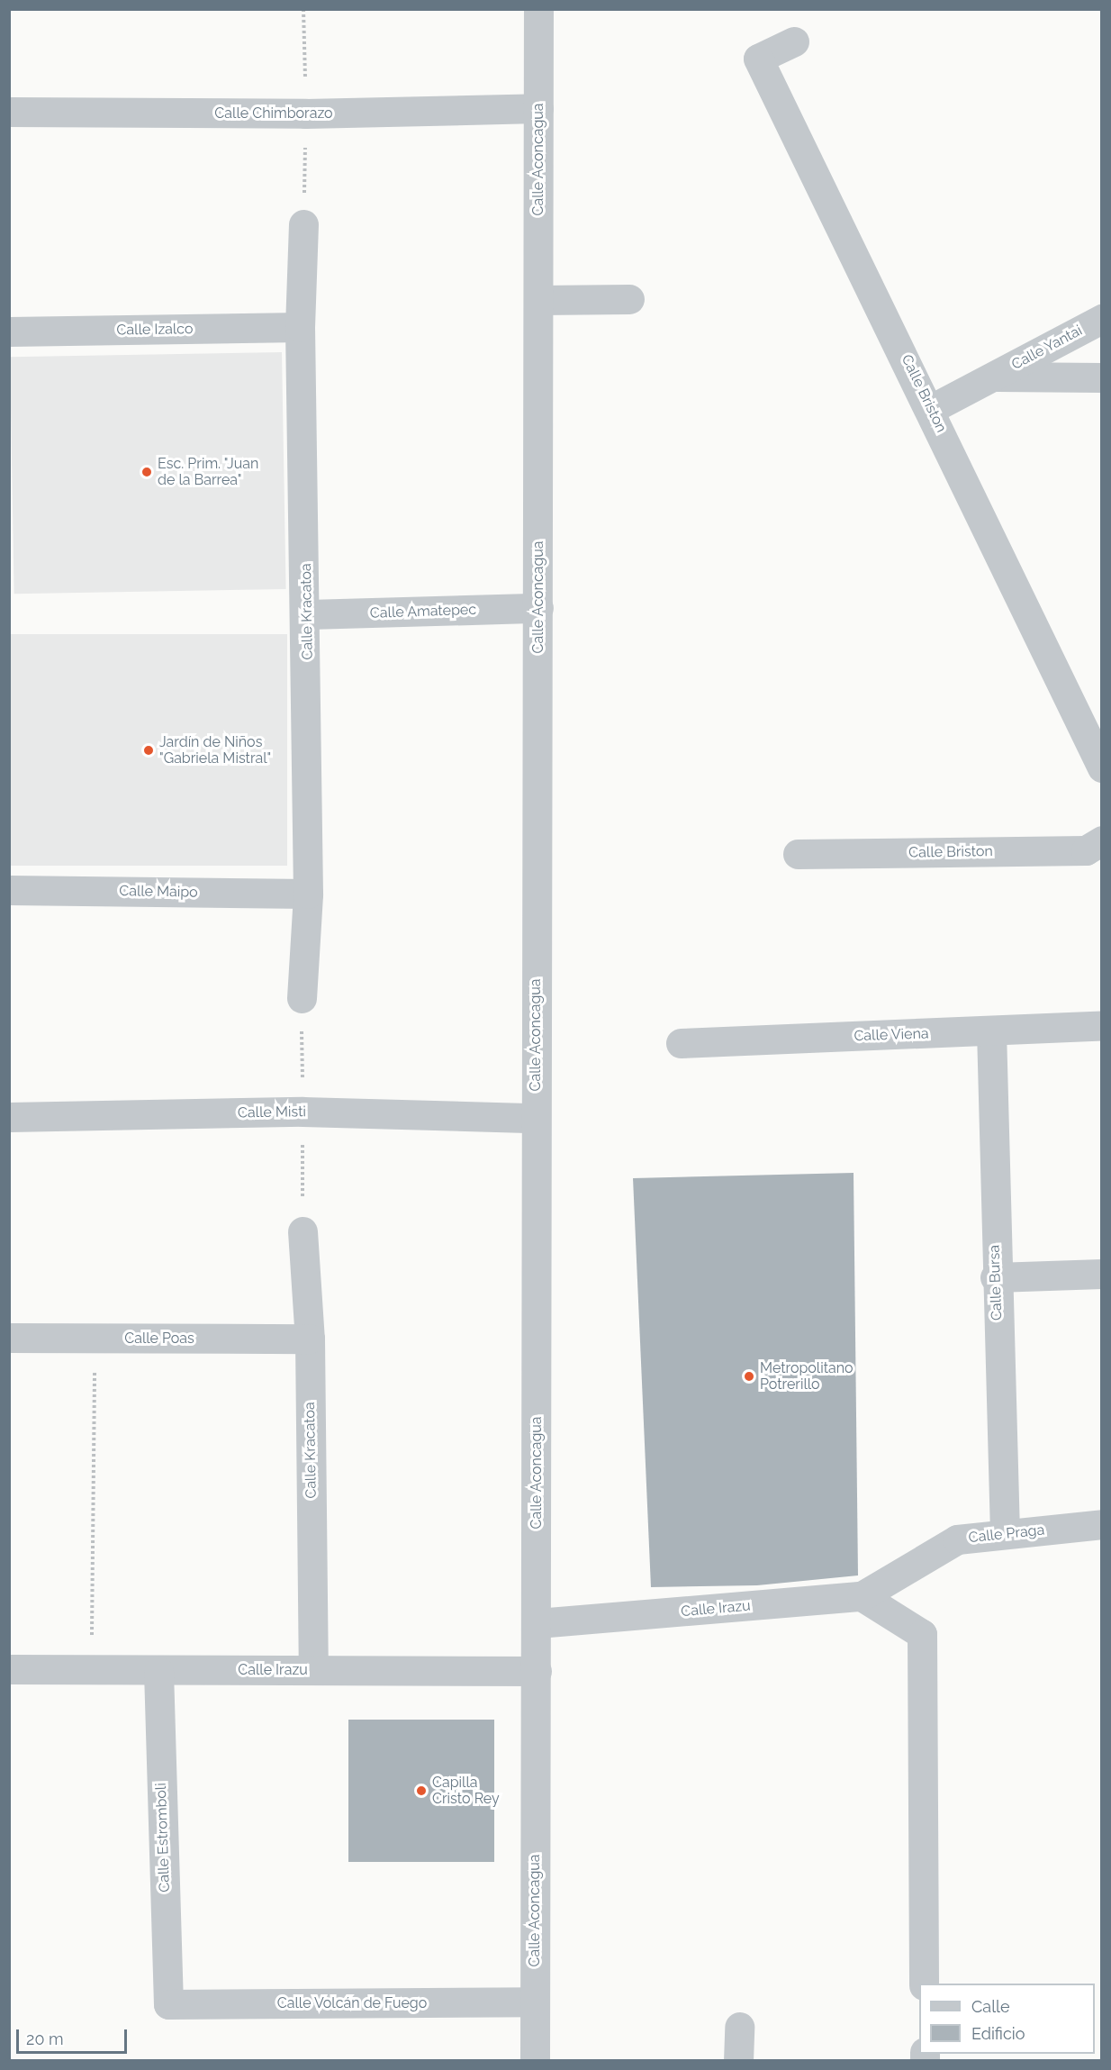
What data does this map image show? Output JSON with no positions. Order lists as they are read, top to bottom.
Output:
{
  "streets": {
    "street": [
      "Calle Chimborazo",
      "Calle Aconcagua",
      "Calle Izalco",
      "Calle Yantai",
      "Calle Briston",
      "Calle Kracatoa",
      "Calle Amatepec",
      "Calle Maipo",
      "Calle Viena",
      "Calle Misti",
      "Calle Bursa",
      "Calle Poas",
      "Calle Praga",
      "Calle Irazu",
      "Calle Estromboli",
      "Calle Volcán de Fuego"
    ]
  },
  "crossings": [
    ["Calle Chimborazo", "Calle Aconcagua"],
    ["Calle Aconcagua", "Calle Amatepec"],
    ["Calle Aconcagua", "Calle Misti"],
    ["Calle Aconcagua", "Calle Irazu"],
    ["Calle Aconcagua", "Calle Volcán de Fuego"],
    ["Calle Izalco", "Calle Kracatoa"],
    ["Calle Yantai", "Calle Briston"],
    ["Calle Kracatoa", "Calle Amatepec"],
    ["Calle Kracatoa", "Calle Maipo"],
    ["Calle Kracatoa", "Calle Poas"],
    ["Calle Kracatoa", "Calle Irazu"],
    ["Calle Viena", "Calle Bursa"],
    ["Calle Bursa", "Calle Praga"],
    ["Calle Praga", "Calle Irazu"],
    ["Calle Irazu", "Calle Estromboli"],
    ["Calle Estromboli", "Calle Volcán de Fuego"]
  ],
  "places": [
    "Esc. Prim. \"Juan de la Barrea\"",
    "Jardín de Niños \"Gabriela Mistral\"",
    "Metropolitano Potrerillo",
    "Capilla Cristo Rey"
  ],
  "legend": ["Calle", "Edificio"],
  "scale_bar": "20 m"
}
